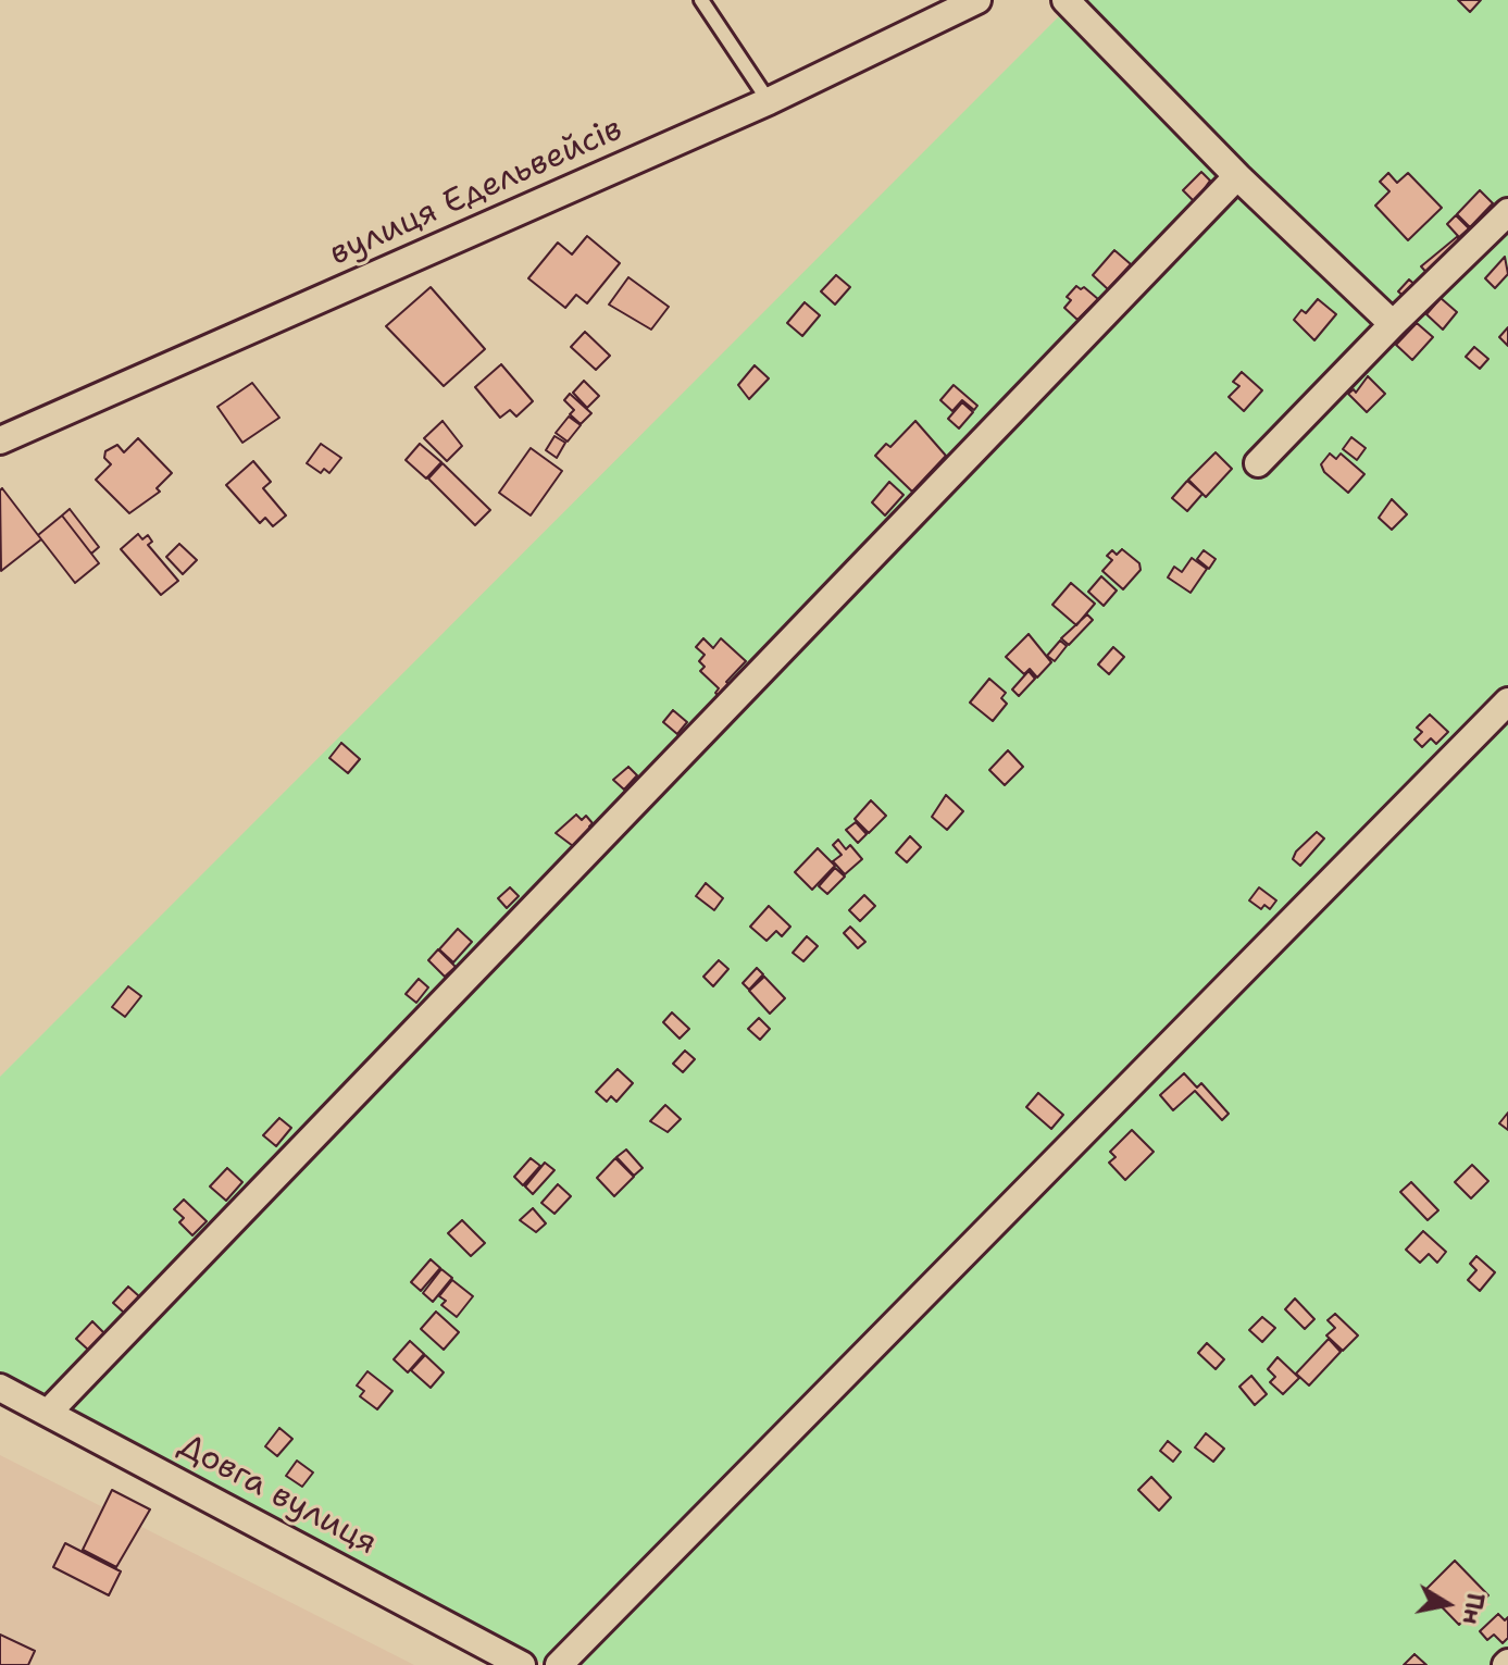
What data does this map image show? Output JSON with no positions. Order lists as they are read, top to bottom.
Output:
{
  "streets": {
    "street": ["вулиця Едельвейсів", "Довга вулиця"]
  },
  "north": "right"
}
